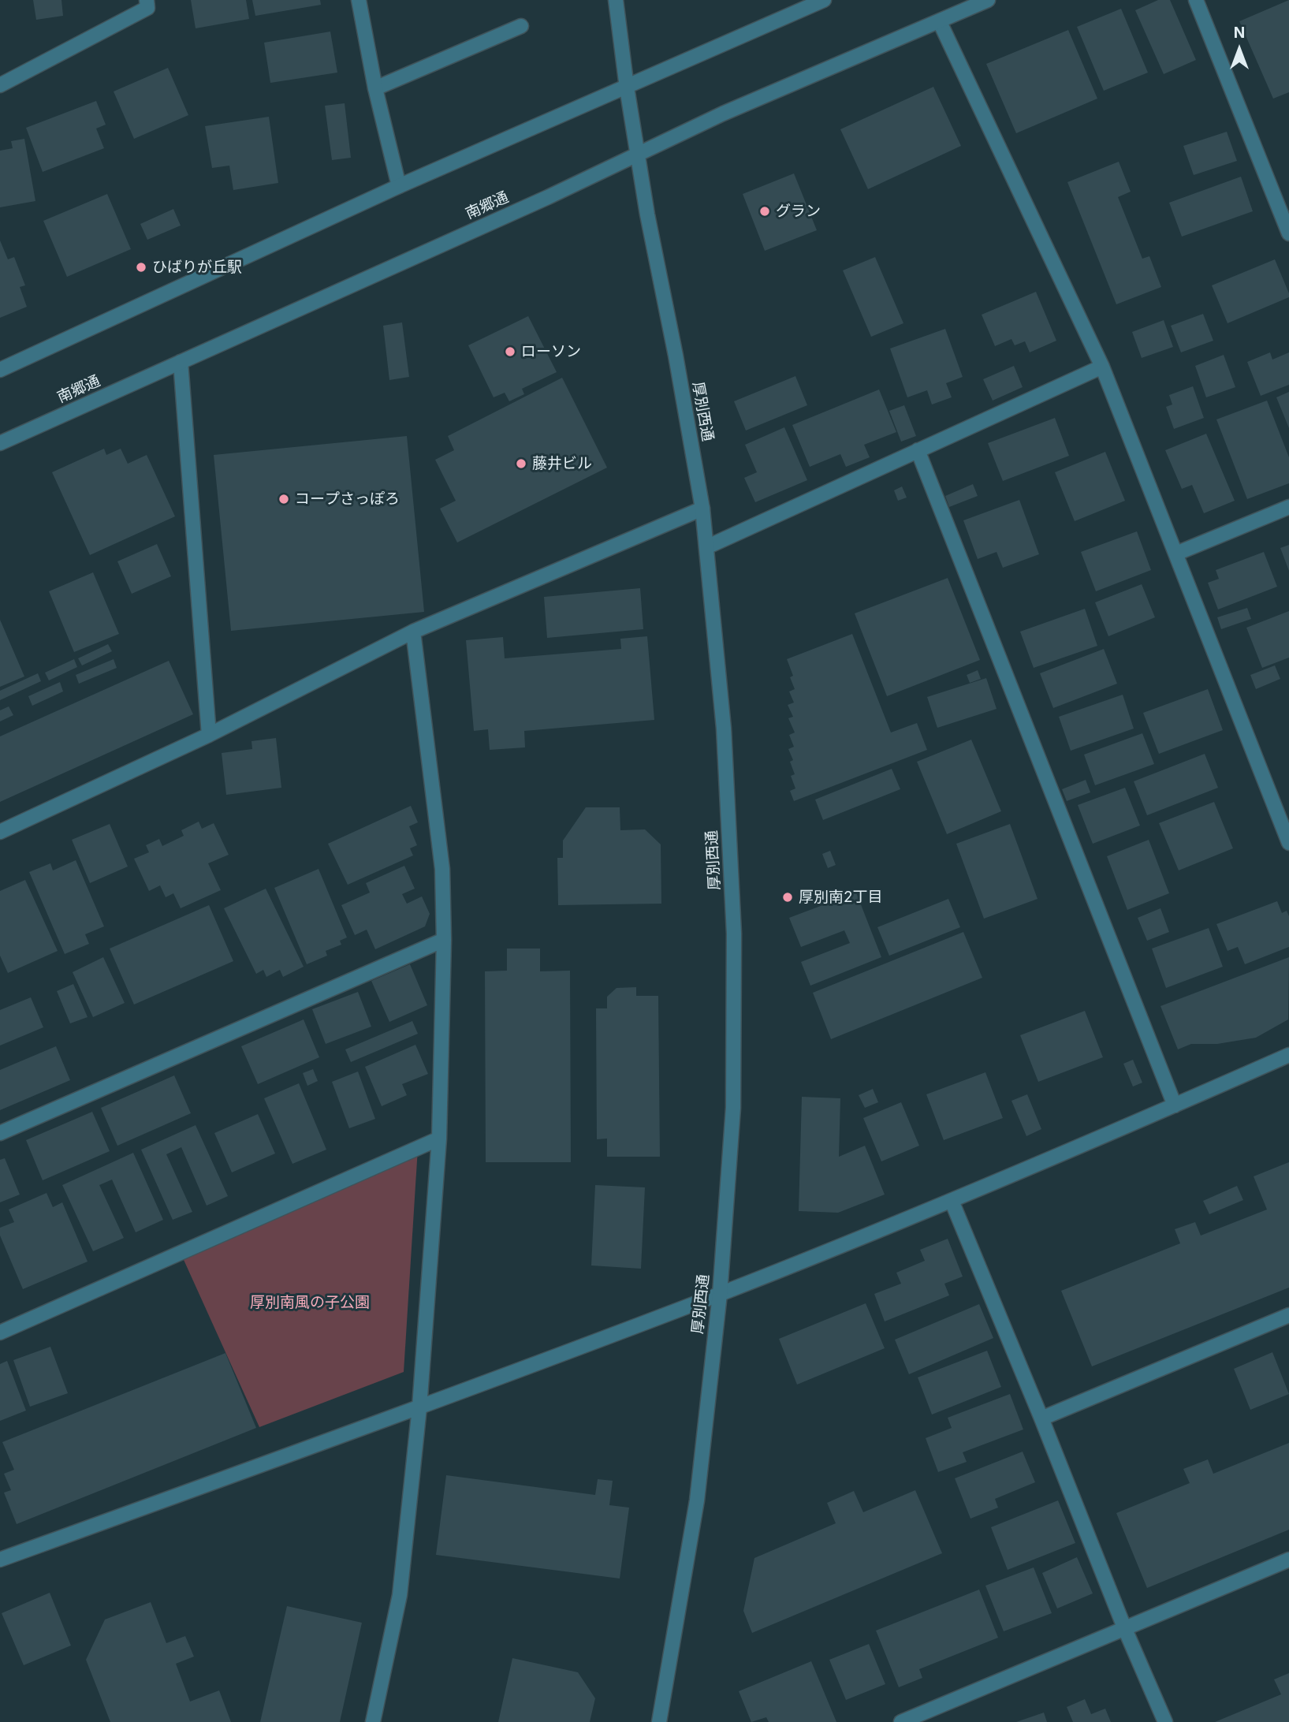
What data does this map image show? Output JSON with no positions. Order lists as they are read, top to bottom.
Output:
{
  "streets": {
    "street": ["南郷通", "厚別西通"]
  },
  "crossings": [
    ["南郷通", "厚別西通"]
  ],
  "parks": ["厚別南風の子公園"],
  "places": [
    "グラン",
    "ひばりが丘駅",
    "ローソン",
    "藤井ビル",
    "コープさっぽろ",
    "厚別南2丁目"
  ],
  "north": "top"
}
